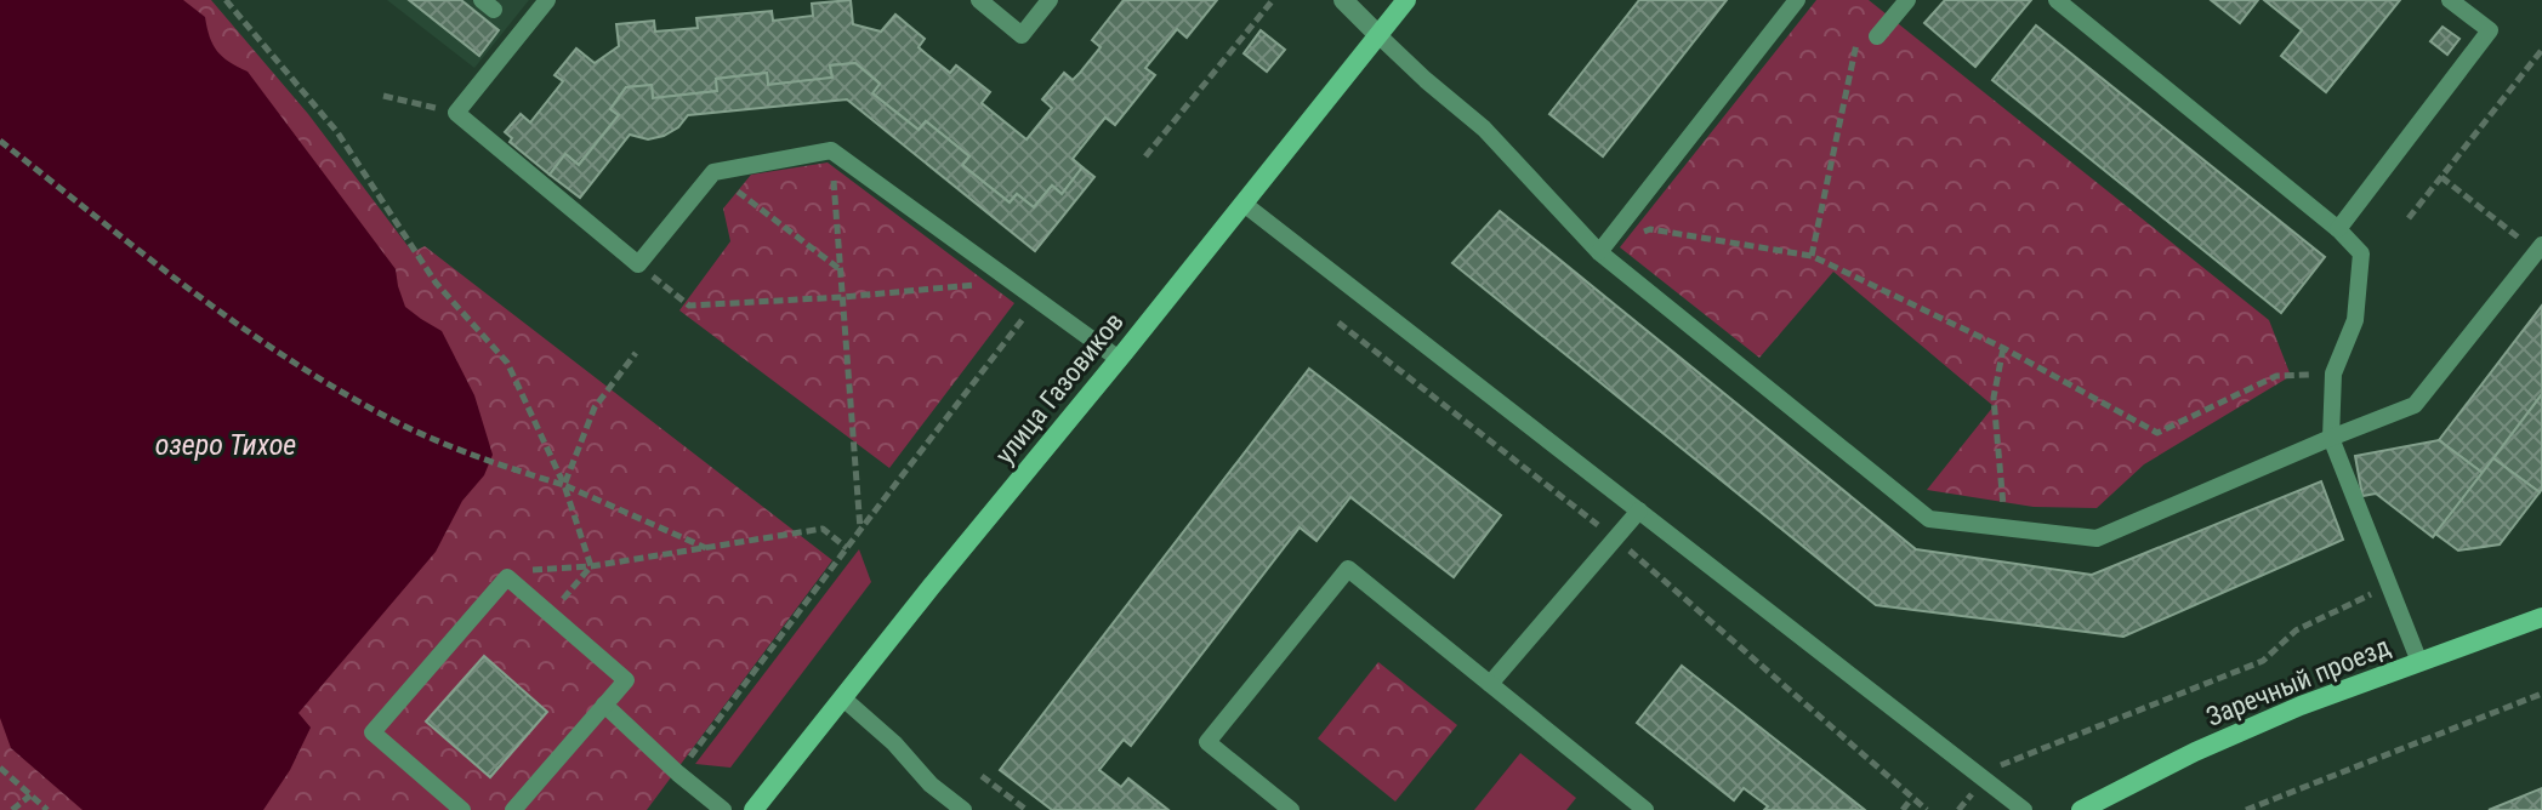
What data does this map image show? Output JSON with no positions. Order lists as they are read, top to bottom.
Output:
{
  "streets": {
    "main road": ["улица Газовиков", "Заречный проезд"]
  },
  "water": ["озеро Тихое"]
}
